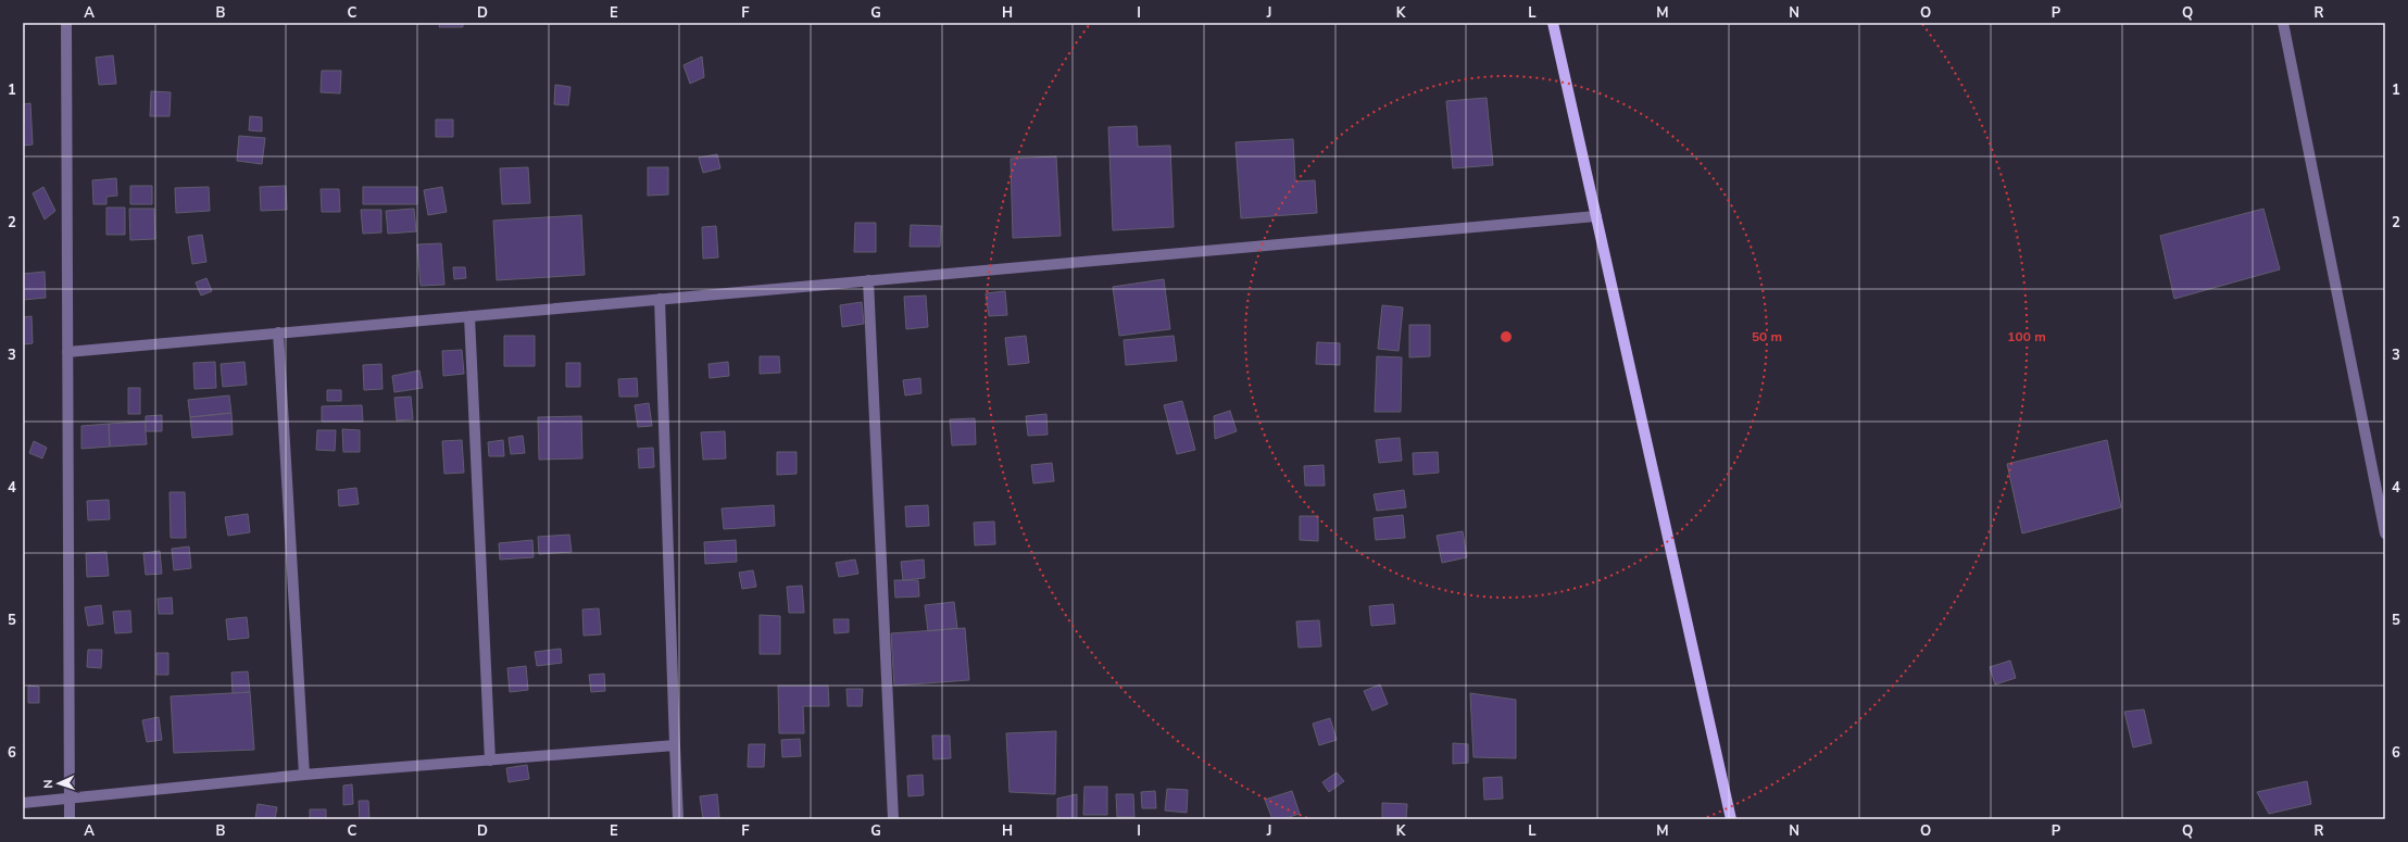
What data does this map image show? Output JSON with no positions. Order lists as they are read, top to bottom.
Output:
{
  "north": "left",
  "grid": {
    "columns": [
      "A",
      "B",
      "C",
      "D",
      "E",
      "F",
      "G",
      "H",
      "I",
      "J",
      "K",
      "L",
      "M",
      "N",
      "O",
      "P",
      "Q",
      "R"
    ],
    "rows": [
      "1",
      "2",
      "3",
      "4",
      "5",
      "6"
    ]
  },
  "rings": ["50 m", "100 m"]
}
